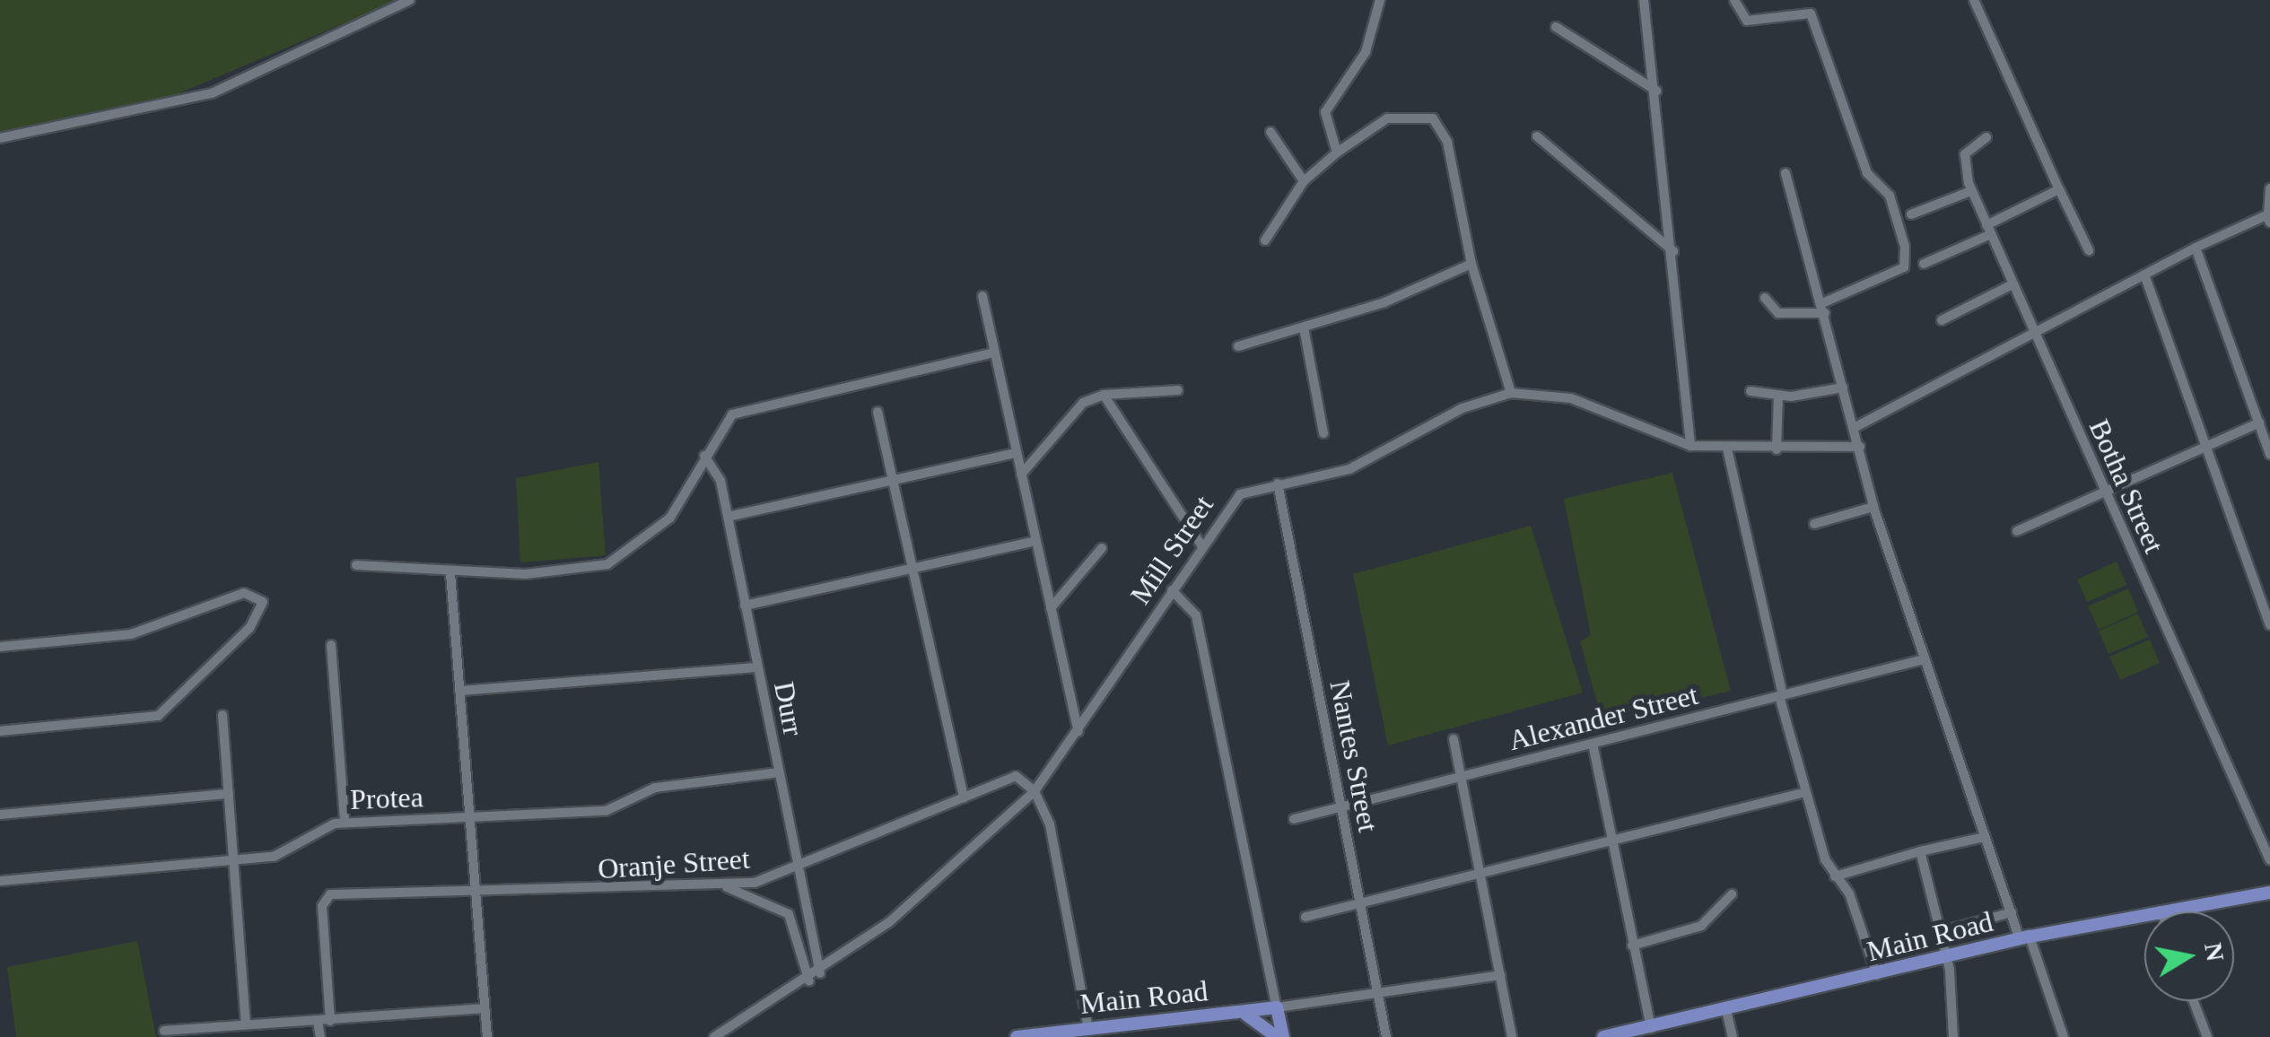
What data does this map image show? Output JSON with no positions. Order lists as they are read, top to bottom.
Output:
{
  "streets": {
    "main road": ["Main Road"],
    "street": [
      "Botha Street",
      "Mill Street",
      "Durr",
      "Alexander Street",
      "Nantes Street",
      "Protea",
      "Oranje Street"
    ]
  },
  "crossings": [
    ["Mill Street", "Durr"],
    ["Mill Street", "Nantes Street"],
    ["Mill Street", "Oranje Street"],
    ["Durr", "Protea"],
    ["Durr", "Oranje Street"],
    ["Alexander Street", "Nantes Street"]
  ],
  "north": "right"
}
